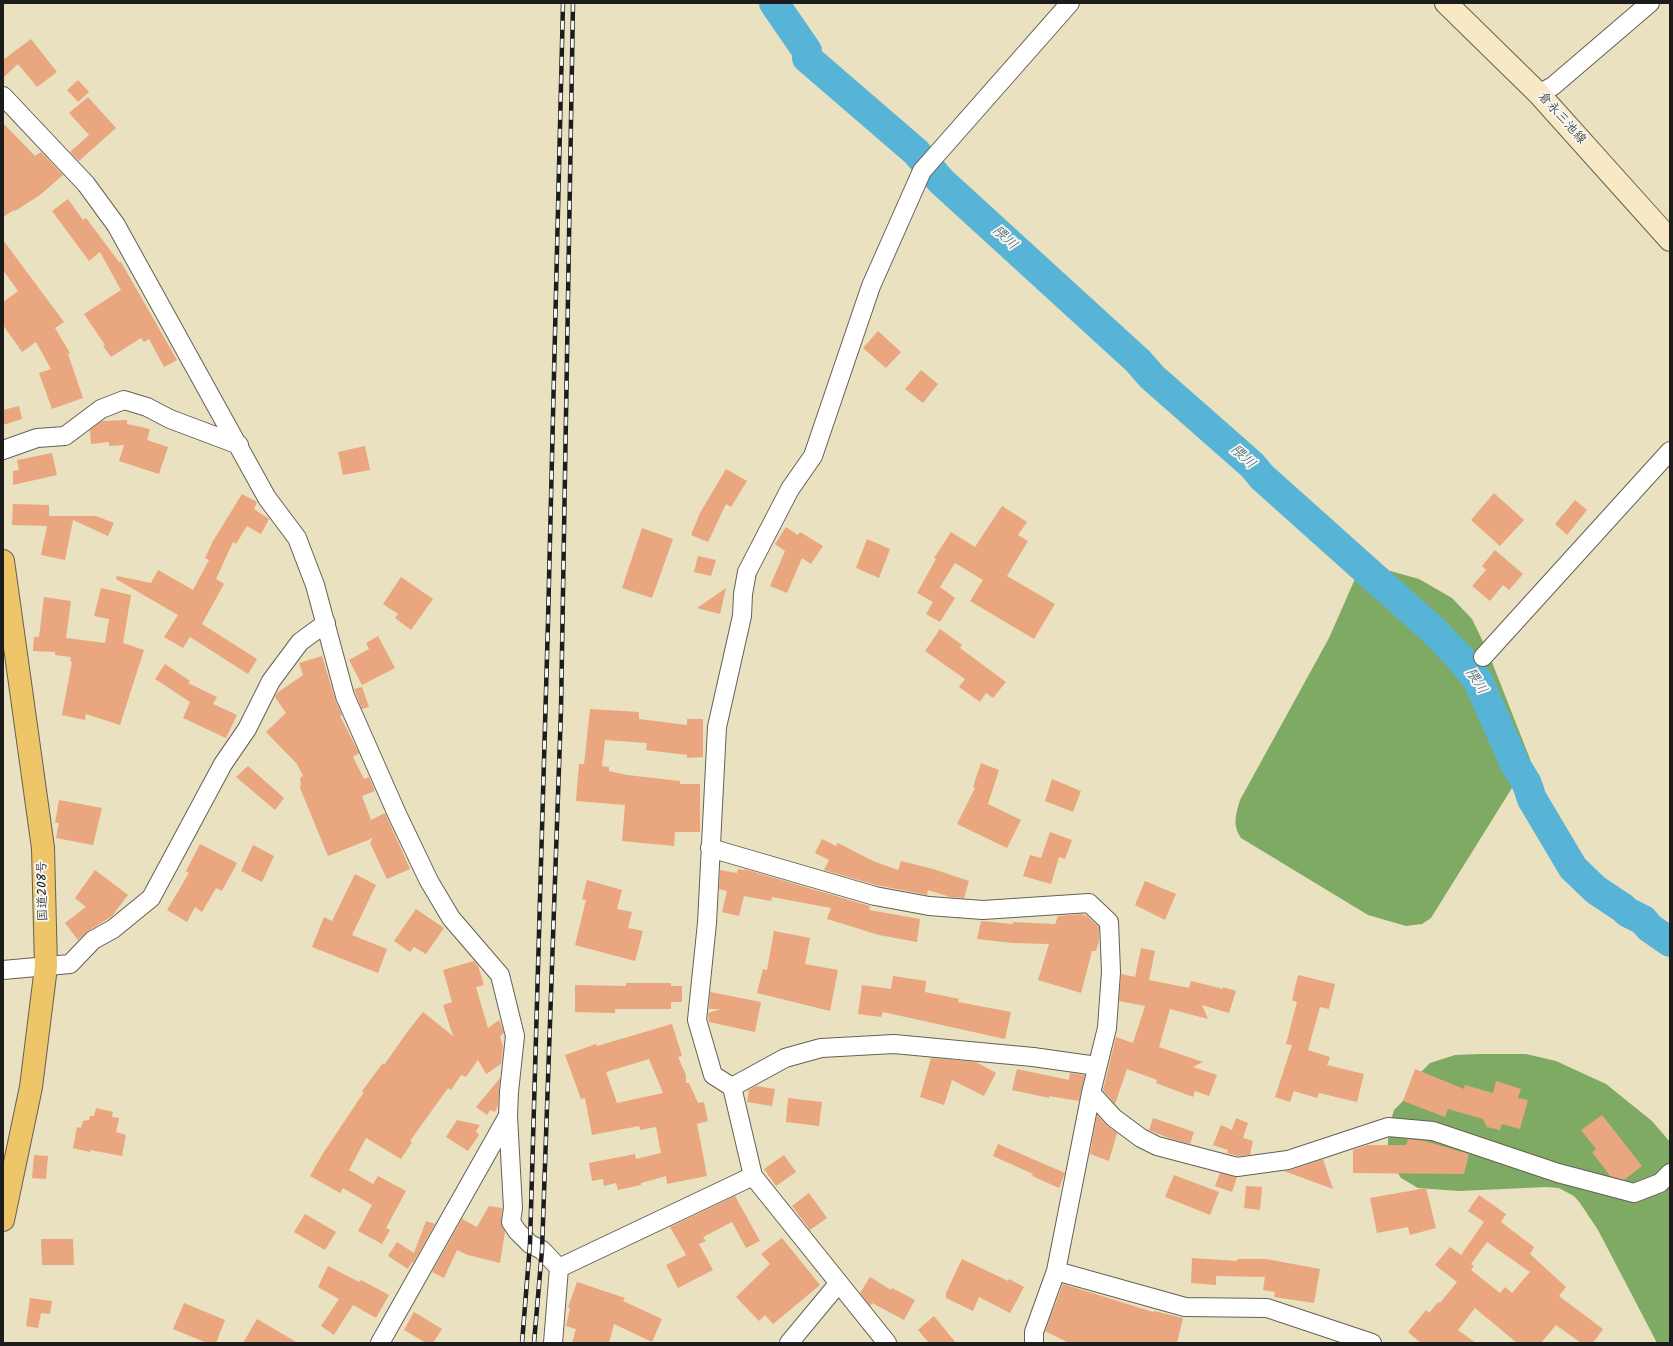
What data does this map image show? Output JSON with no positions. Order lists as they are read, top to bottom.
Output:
{
  "streets": {
    "highway": ["国道208号"],
    "main road": ["倉永三池線"]
  },
  "water": ["隈川"]
}
